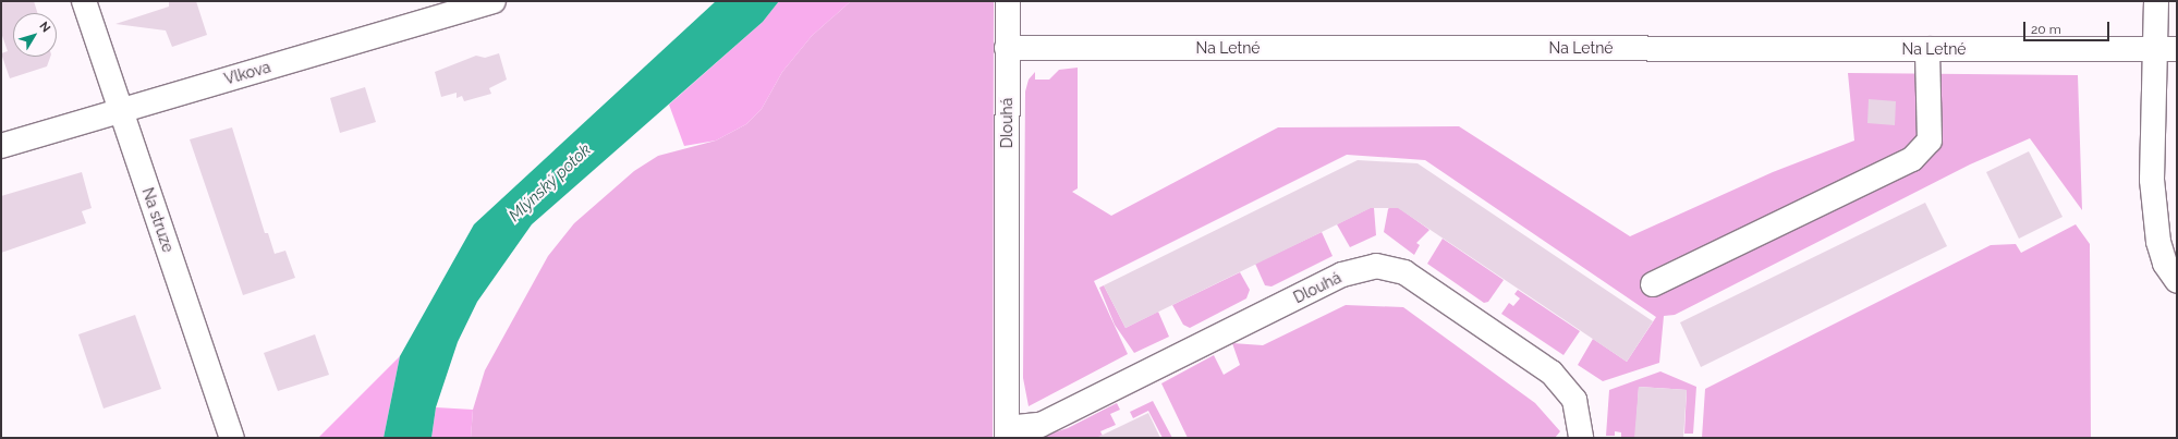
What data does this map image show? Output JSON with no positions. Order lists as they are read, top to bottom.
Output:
{
  "streets": {
    "street": [
      "Na Letné",
      "Vlkova",
      "Dlouhá",
      "Na struze"
    ]
  },
  "crossings": [
    ["Na Letné", "Dlouhá"],
    ["Vlkova", "Na struze"]
  ],
  "water": ["Mlýnský potok"],
  "scale_bar": "20 m",
  "north": "top right"
}
